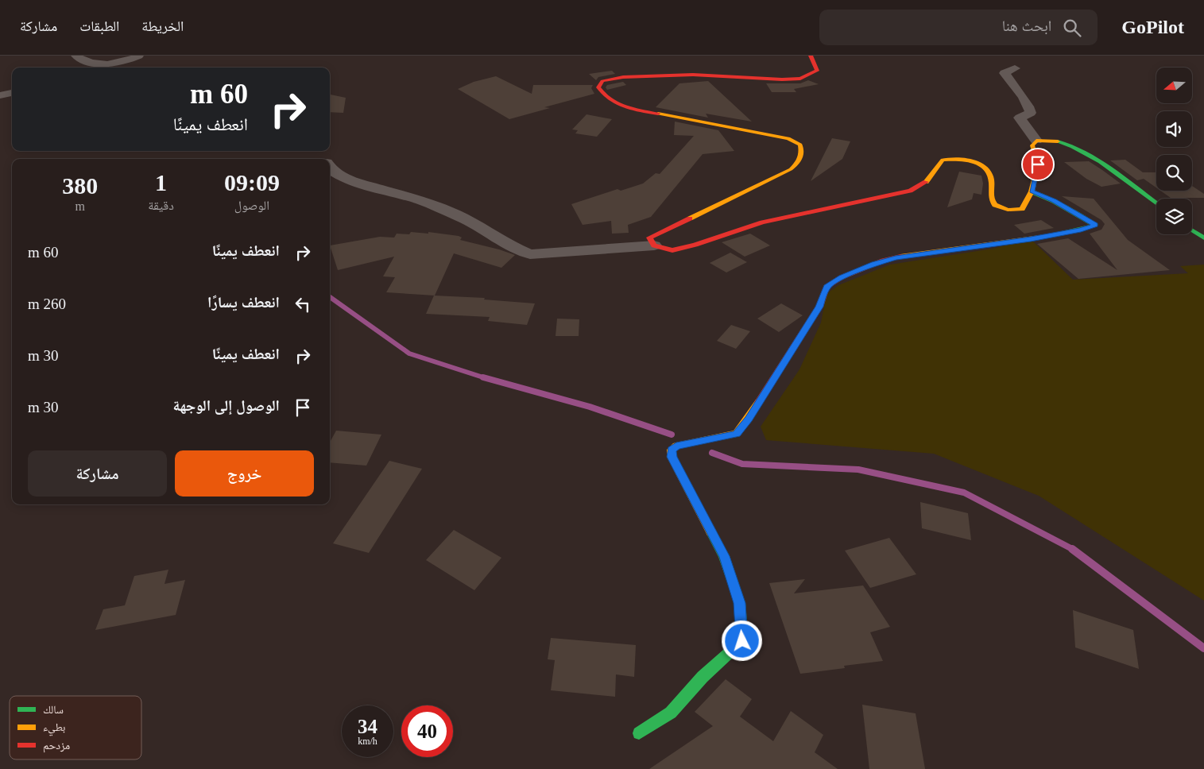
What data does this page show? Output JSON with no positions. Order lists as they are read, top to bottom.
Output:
{
  "legend": ["سالك", "بطيء", "مزدحم"],
  "north": "left",
  "page": {
    "header": "GoPilot",
    "search": "ابحث هنا",
    "nav": ["الخريطة", "الطبقات", "مشاركة"],
    "turn": ["60 m", "انعطف يمينًا"],
    "eta": [
      "09:09",
      "الوصول",
      "1",
      "دقيقة",
      "380",
      "m"
    ],
    "list": [
      {
        "name": "انعطف يمينًا",
        "value": "60 m"
      },
      {
        "name": "انعطف يسارًا",
        "value": "260 m"
      },
      {
        "name": "انعطف يمينًا",
        "value": "30 m"
      },
      {
        "name": "الوصول إلى الوجهة",
        "value": "30 m"
      }
    ],
    "buttons": ["خروج", "مشاركة"],
    "speed": "34 km/h",
    "limit": "40"
  }
}
